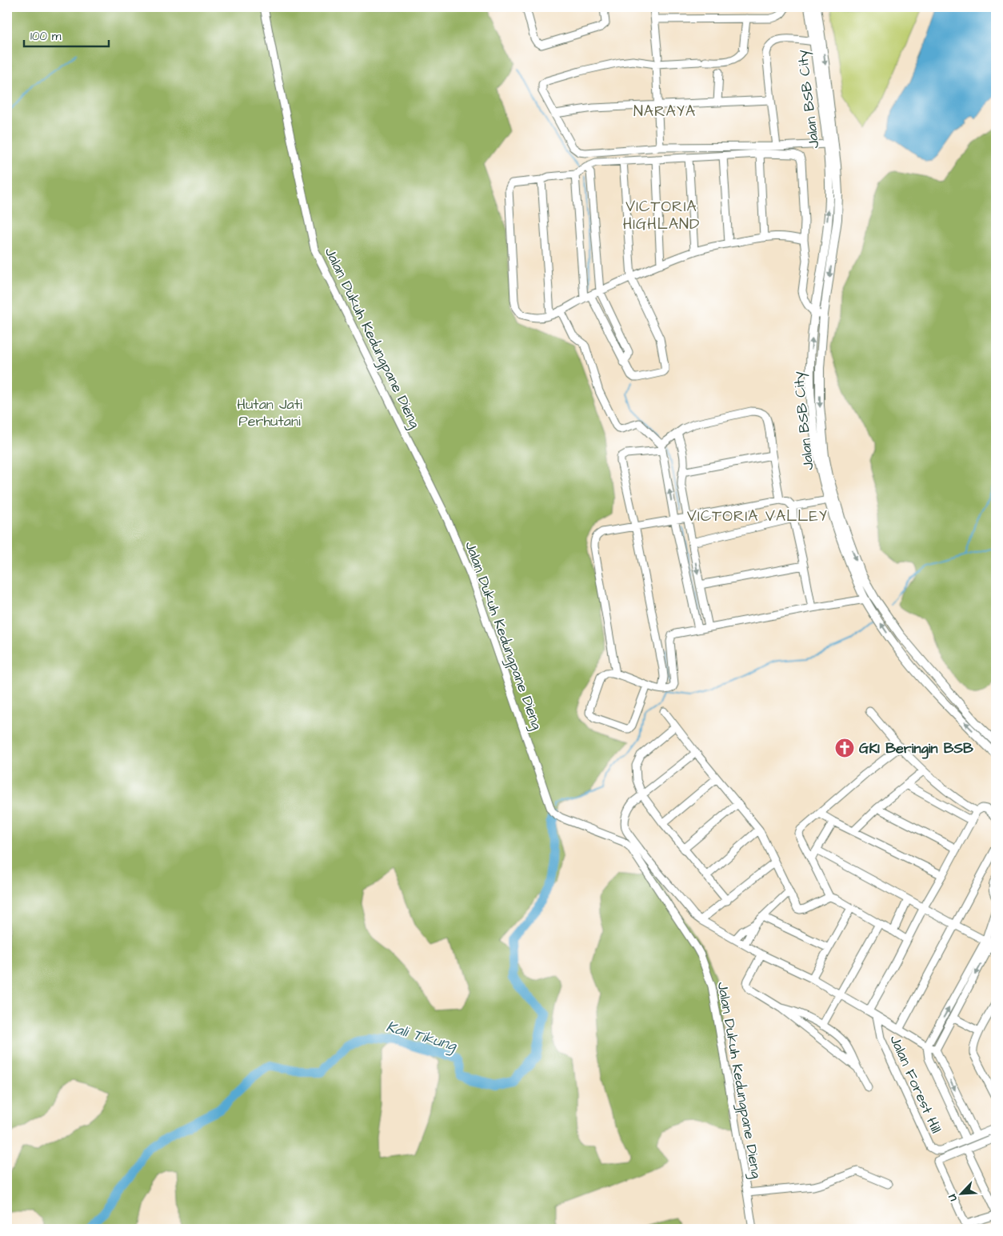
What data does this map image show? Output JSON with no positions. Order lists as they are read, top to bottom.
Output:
{
  "streets": {
    "street": ["Jalan BSB City", "Jalan Dukuh Kedungpane Dieng", "Jalan Forest Hill"]
  },
  "districts": ["NARAYA", "VICTORIA HIGHLAND", "VICTORIA VALLEY"],
  "water": ["Kali Tikung"],
  "parks": ["Hutan Jati Perhutani"],
  "places": {
    "church": ["GKI Beringin BSB"]
  },
  "scale_bar": "100 m",
  "north": "bottom left"
}
